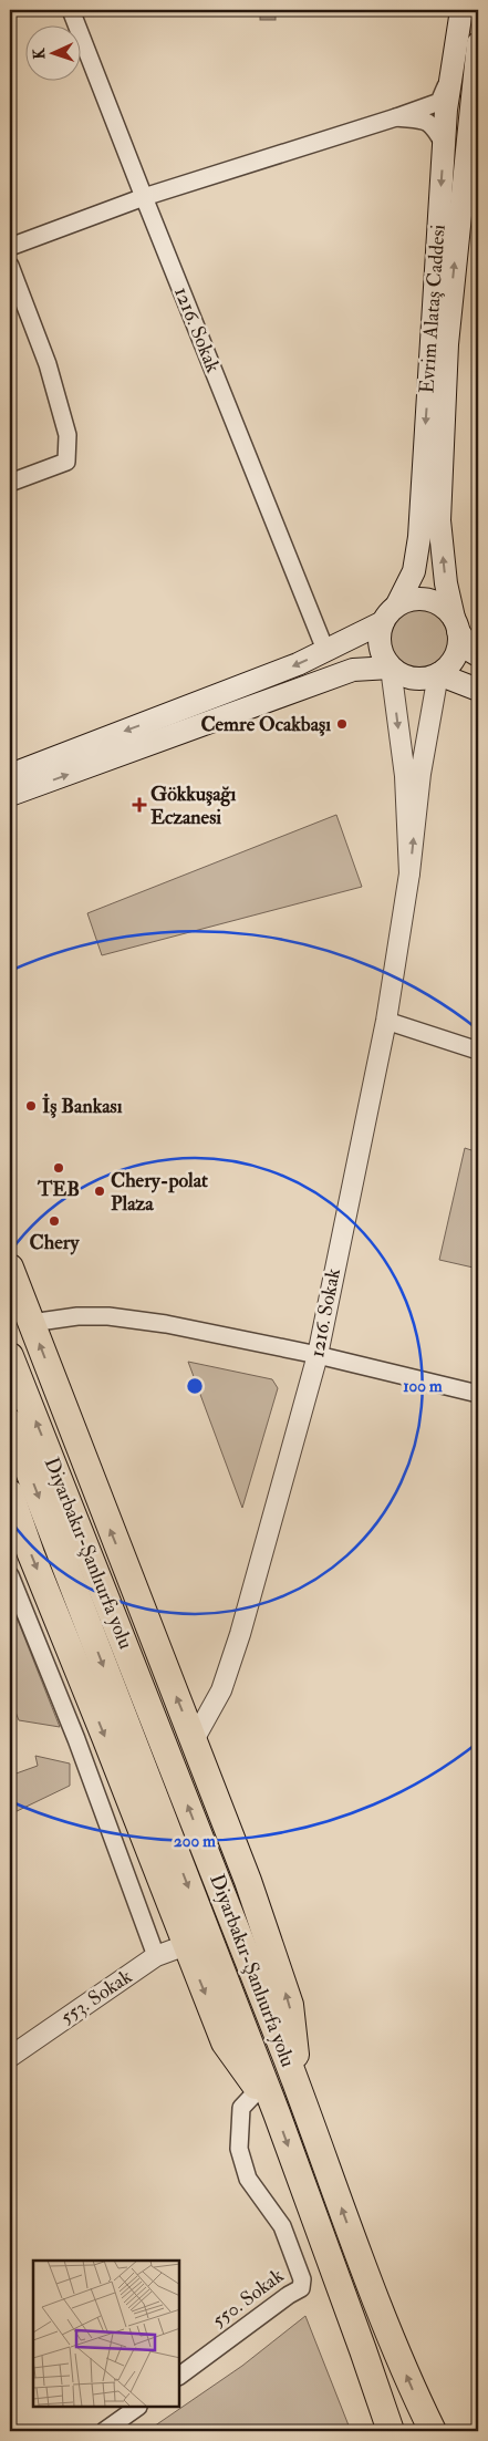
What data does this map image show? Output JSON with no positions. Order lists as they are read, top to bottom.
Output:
{
  "streets": {
    "highway": ["Diyarbakır-Şanlıurfa yolu"],
    "main road": ["Evrim Alataş Caddesi"],
    "street": ["1216. Sokak", "553. Sokak", "550. Sokak"]
  },
  "places": {
    "other": [
      "Cemre Ocakbaşı",
      "İş Bankası",
      "TEB",
      "Chery-polat Plaza",
      "Chery"
    ],
    "health": ["Gökkuşağı Eczanesi"]
  },
  "north": "left",
  "rings": ["100 m", "200 m"]
}
